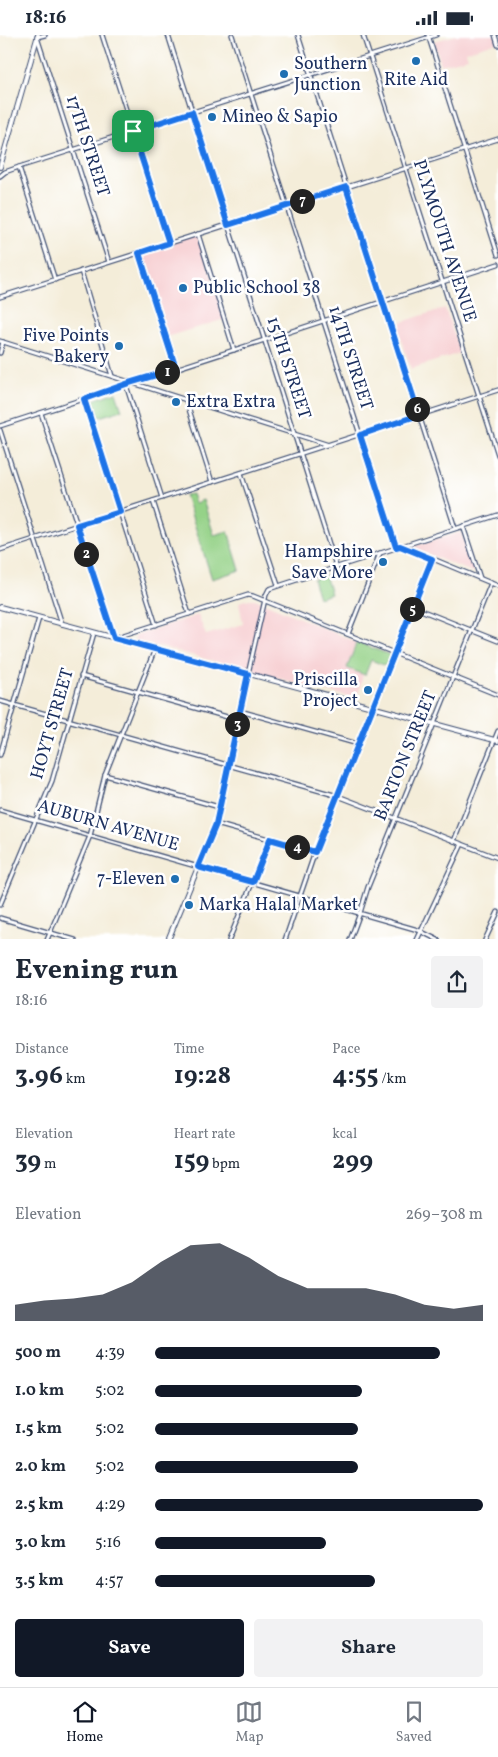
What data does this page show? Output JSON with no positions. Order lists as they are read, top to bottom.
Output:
{
  "streets": {
    "street": [
      "17TH STREET",
      "PLYMOUTH AVENUE",
      "14TH STREET",
      "15TH STREET",
      "HOYT STREET",
      "BARTON STREET",
      "AUBURN AVENUE"
    ]
  },
  "crossings": [
    ["HOYT STREET", "AUBURN AVENUE"],
    ["BARTON STREET", "AUBURN AVENUE"]
  ],
  "places": [
    "Rite Aid",
    "Southern Junction",
    "Mineo & Sapio",
    "Public School 38",
    "Five Points Bakery",
    "Extra Extra",
    "Hampshire Save More",
    "Priscilla Project",
    "7-Eleven",
    "Marka Halal Market"
  ],
  "page": {
    "status": "18:16",
    "pins": [
      "7",
      "1",
      "6",
      "2",
      "5",
      "3",
      "4"
    ],
    "heading": ["Evening run", "18:16"],
    "stats": [
      ["Distance", "3.96 km"],
      ["Time", "19:28"],
      ["Pace", "4:55 /km"],
      ["Elevation", "39 m"],
      ["Heart rate", "159 bpm"],
      ["kcal", "299"]
    ],
    "chart": ["Elevation", "269–308 m"],
    "list": [
      {
        "name": "500 m",
        "note": "4:39"
      },
      {
        "name": "1.0 km",
        "note": "5:02"
      },
      {
        "name": "1.5 km",
        "note": "5:02"
      },
      {
        "name": "2.0 km",
        "note": "5:02"
      },
      {
        "name": "2.5 km",
        "note": "4:29"
      },
      {
        "name": "3.0 km",
        "note": "5:16"
      },
      {
        "name": "3.5 km",
        "note": "4:57"
      }
    ],
    "buttons": ["Save", "Share"],
    "tabs": ["Home", "Map", "Saved"]
  }
}
